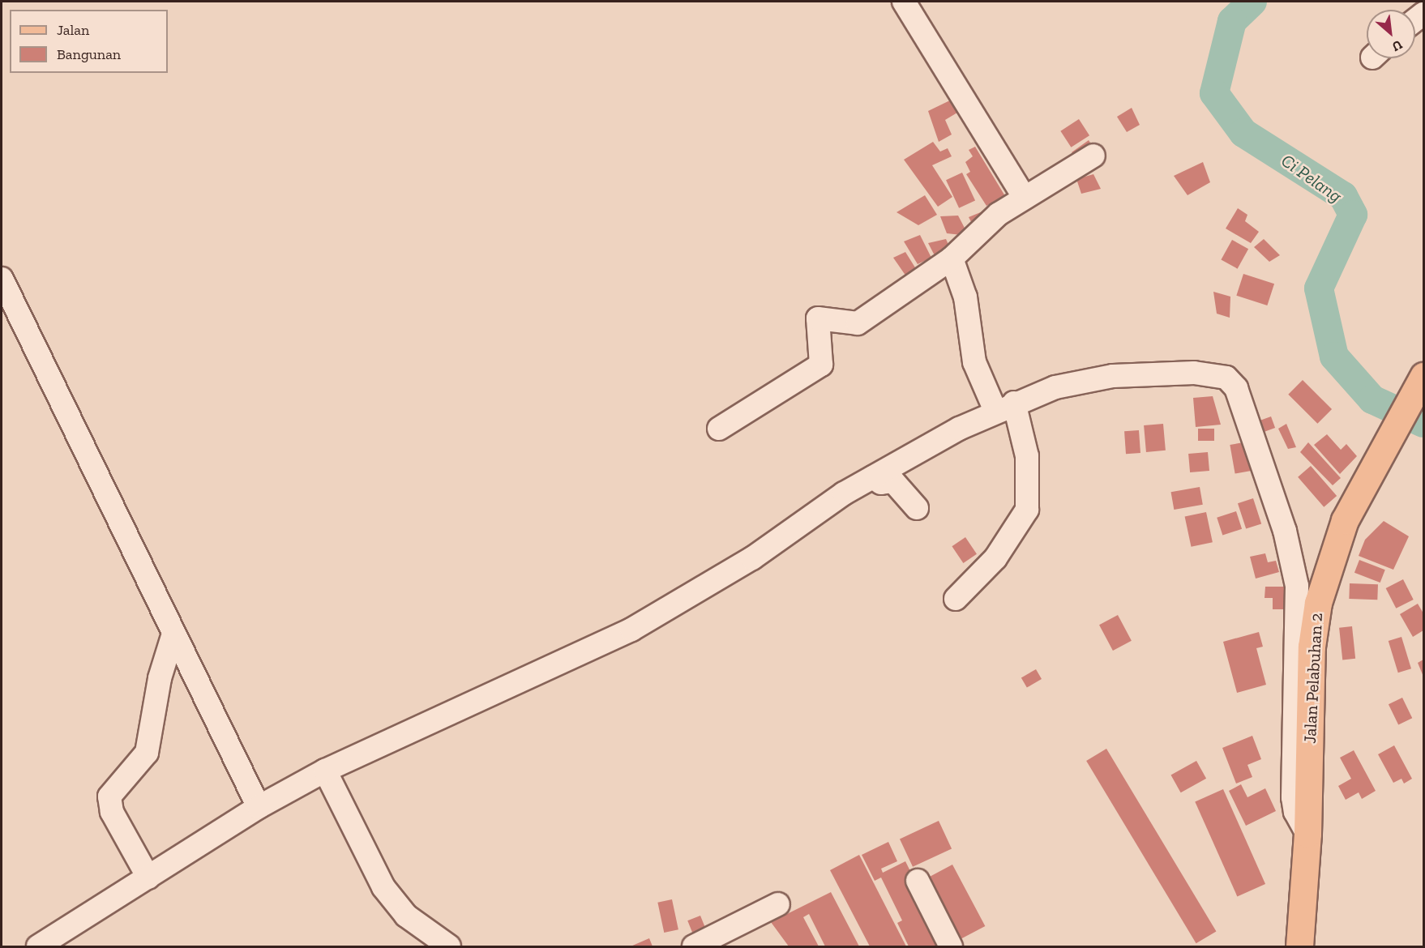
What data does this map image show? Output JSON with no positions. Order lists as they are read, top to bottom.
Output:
{
  "streets": {
    "main road": ["Jalan Pelabuhan 2"]
  },
  "water": ["Ci Pelang"],
  "legend": ["Jalan", "Bangunan"],
  "north": "bottom right"
}
